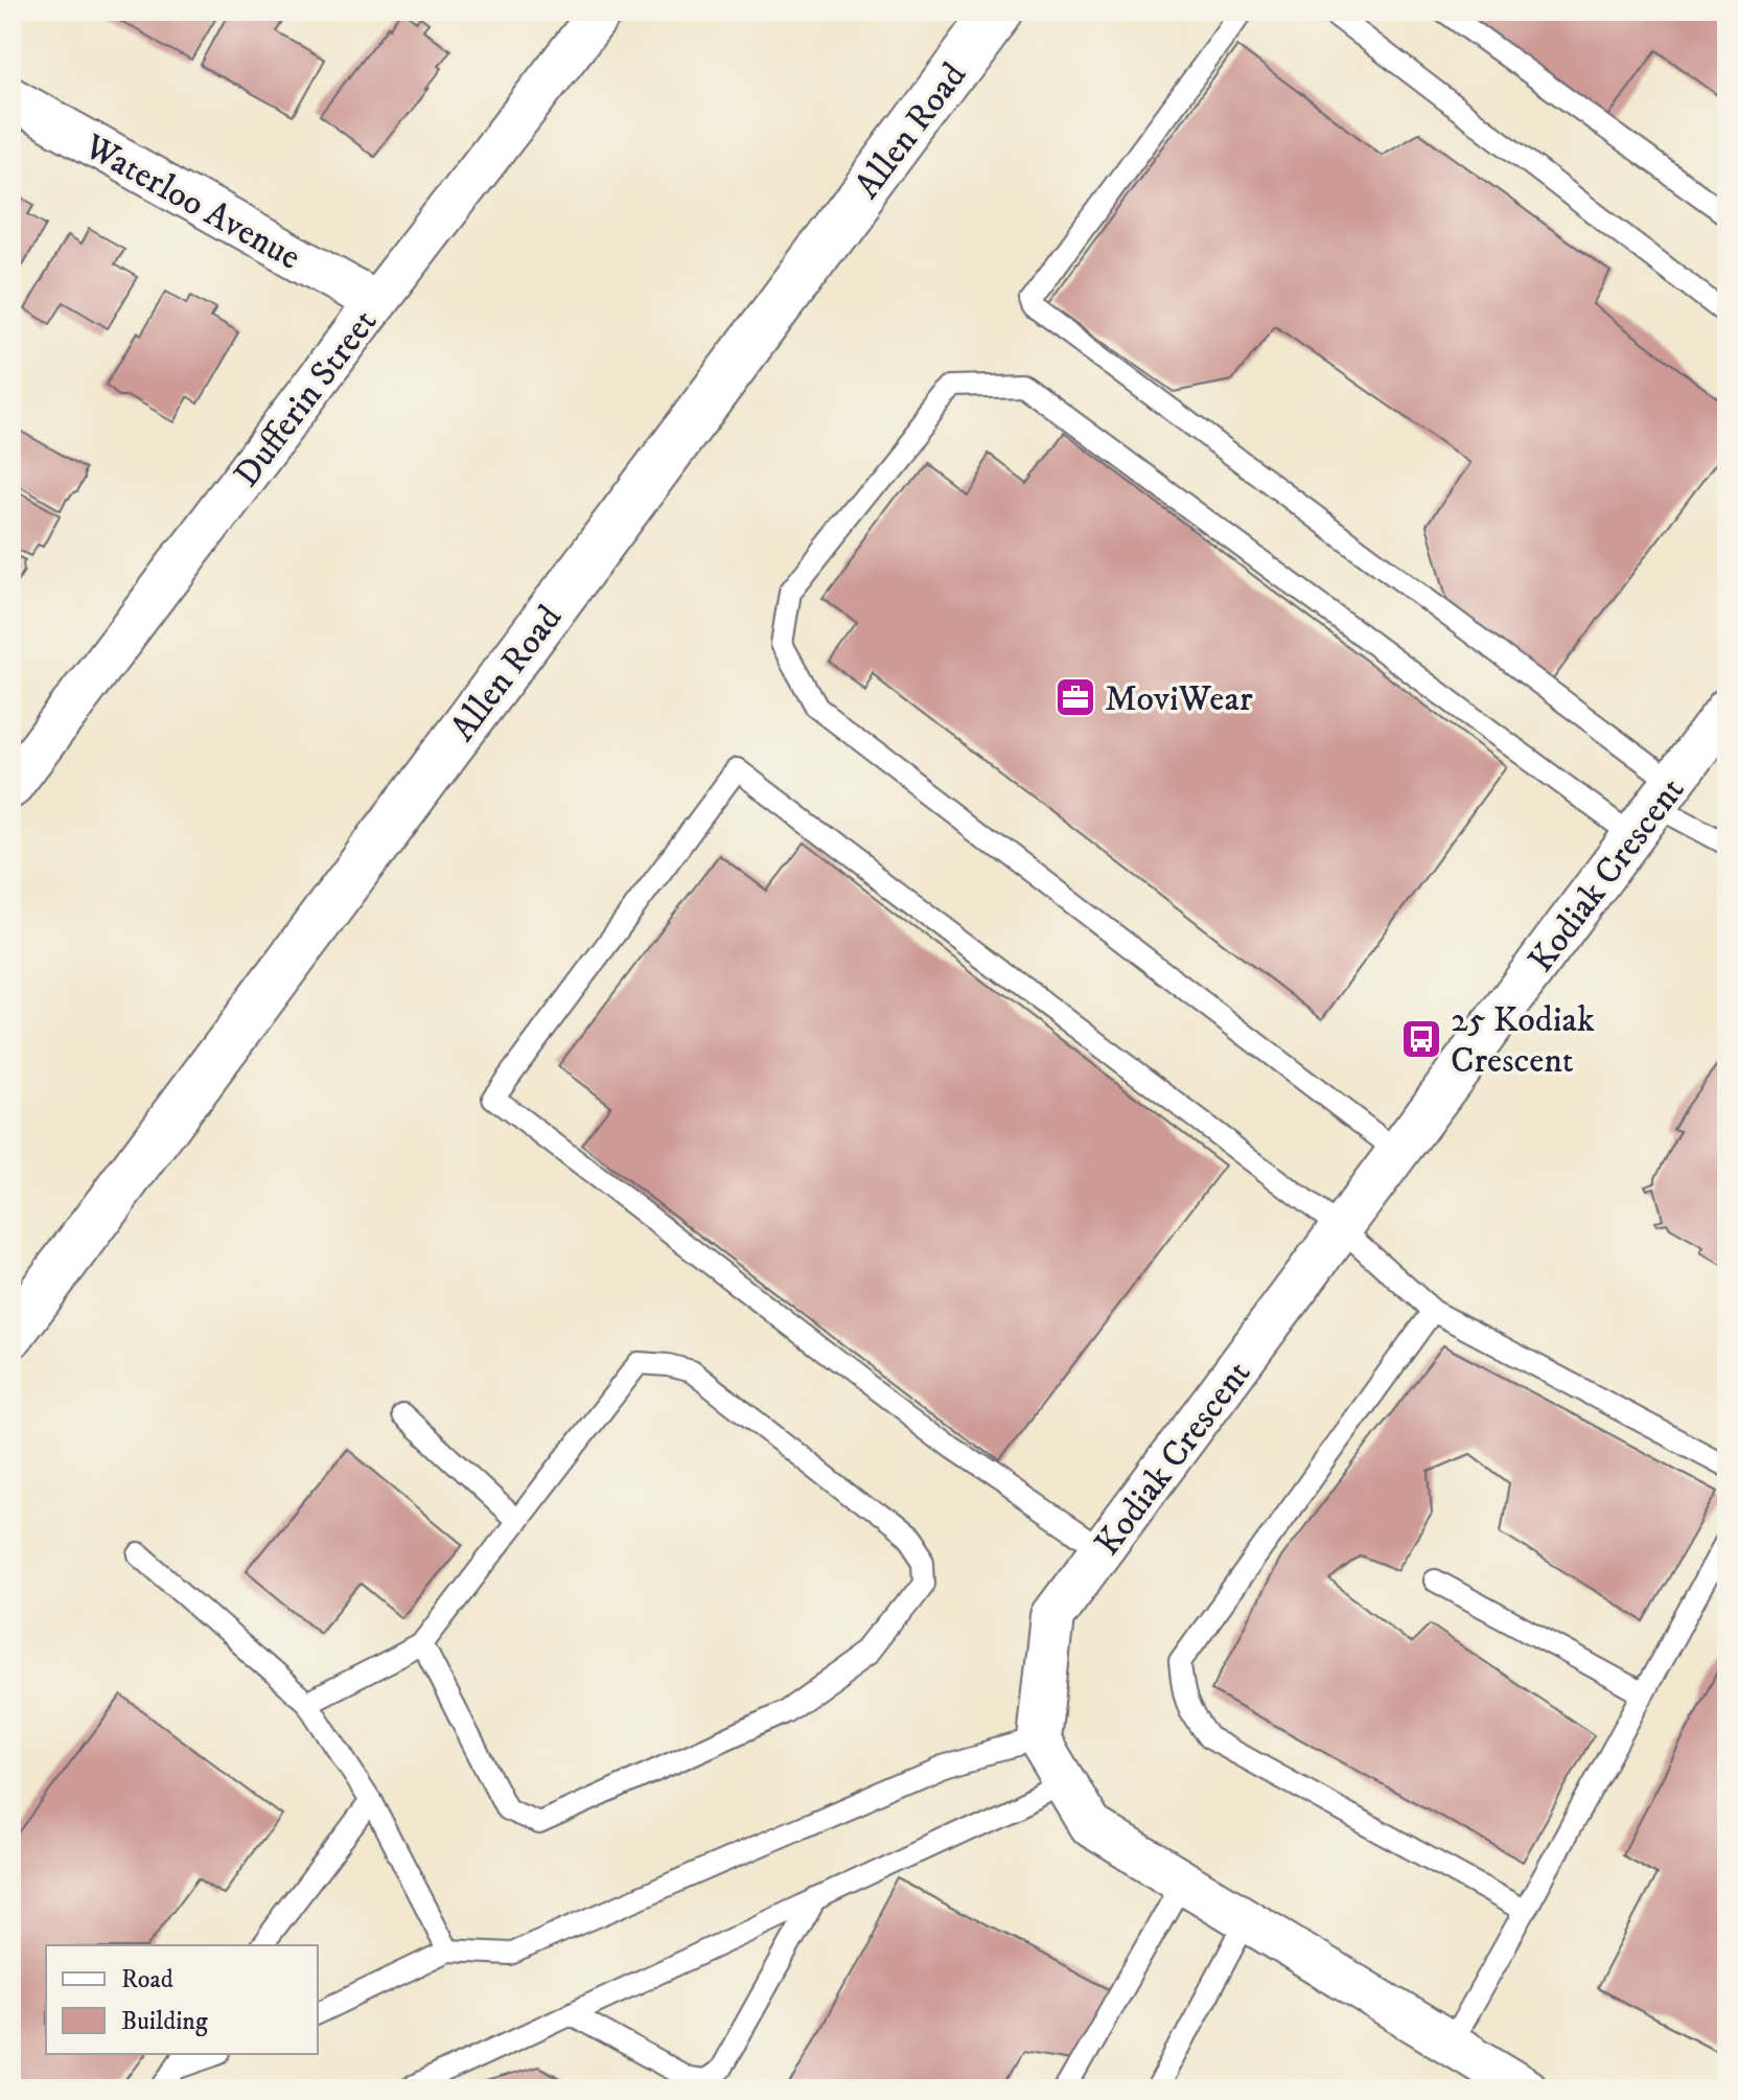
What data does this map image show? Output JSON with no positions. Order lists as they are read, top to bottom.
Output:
{
  "streets": {
    "main road": ["Allen Road"],
    "street": ["Waterloo Avenue", "Dufferin Street", "Kodiak Crescent"]
  },
  "crossings": [
    ["Waterloo Avenue", "Dufferin Street"]
  ],
  "places": {
    "office": ["MoviWear"],
    "bus stop": ["25 Kodiak Crescent"]
  },
  "legend": ["Road", "Building"]
}
